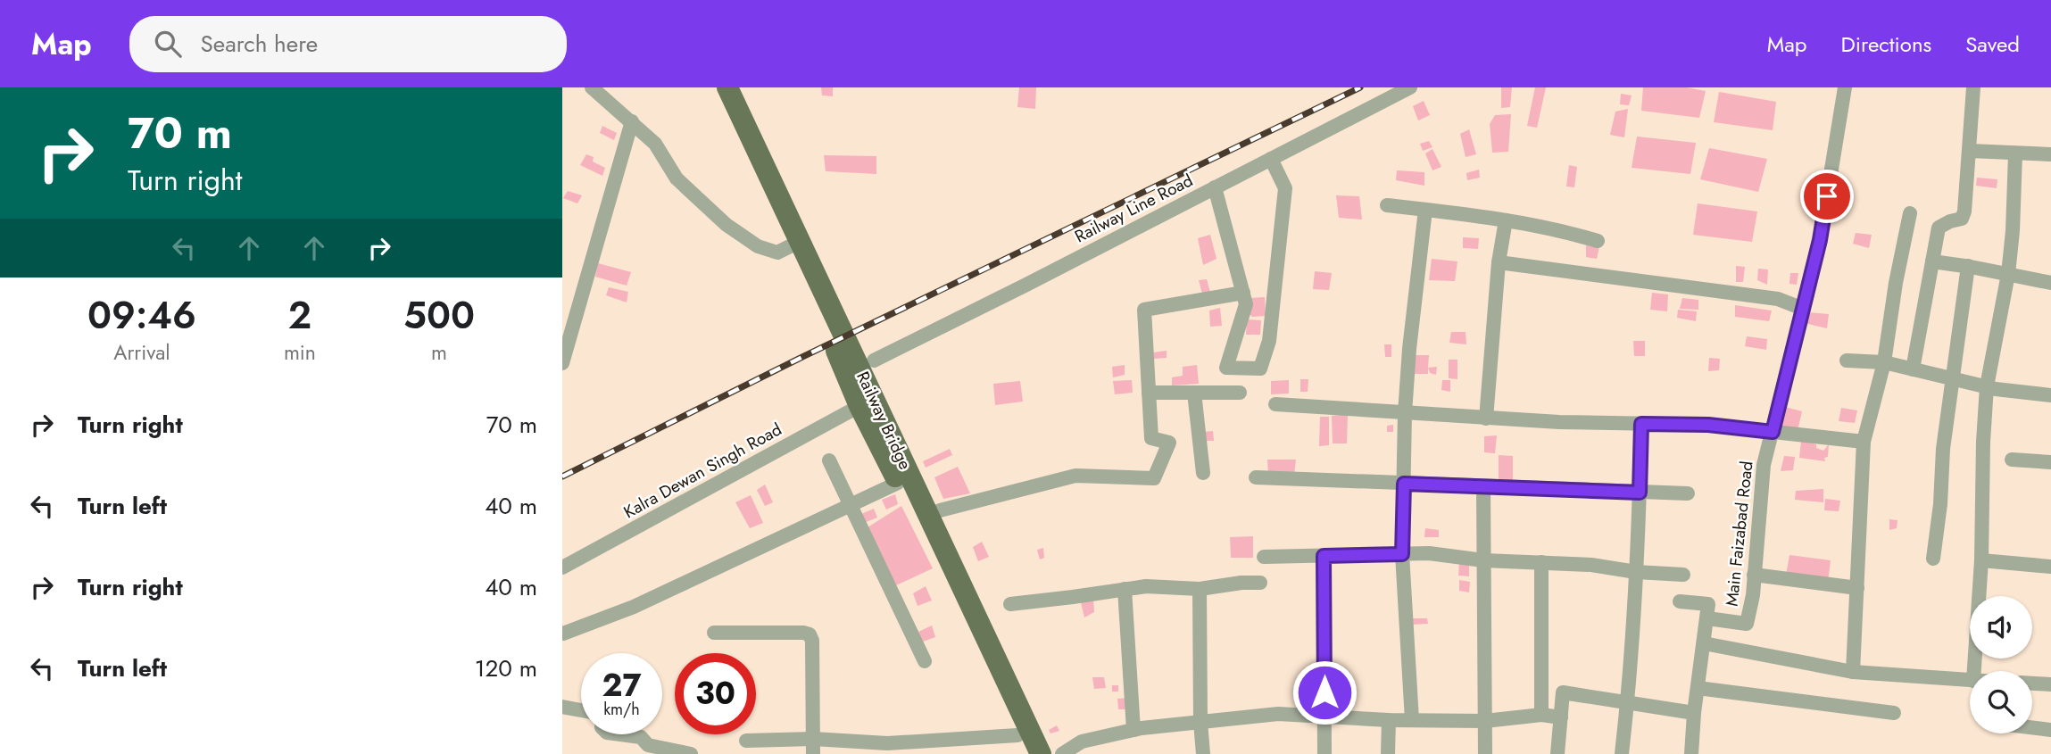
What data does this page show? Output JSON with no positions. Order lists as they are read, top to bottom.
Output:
{
  "streets": {
    "main road": ["Railway Bridge"],
    "street": ["Railway Line Road", "Kalra Dewan Singh Road", "Main Faizabad Road"]
  },
  "page": {
    "header": "Map",
    "search": "Search here",
    "nav": ["Map", "Directions", "Saved"],
    "turn": ["70 m", "Turn right"],
    "eta": [
      "09:46",
      "Arrival",
      "2",
      "min",
      "500",
      "m"
    ],
    "list": [
      {
        "name": "Turn right",
        "value": "70 m"
      },
      {
        "name": "Turn left",
        "value": "40 m"
      },
      {
        "name": "Turn right",
        "value": "40 m"
      },
      {
        "name": "Turn left",
        "value": "120 m"
      }
    ],
    "speed": "27 km/h",
    "limit": "30"
  }
}
